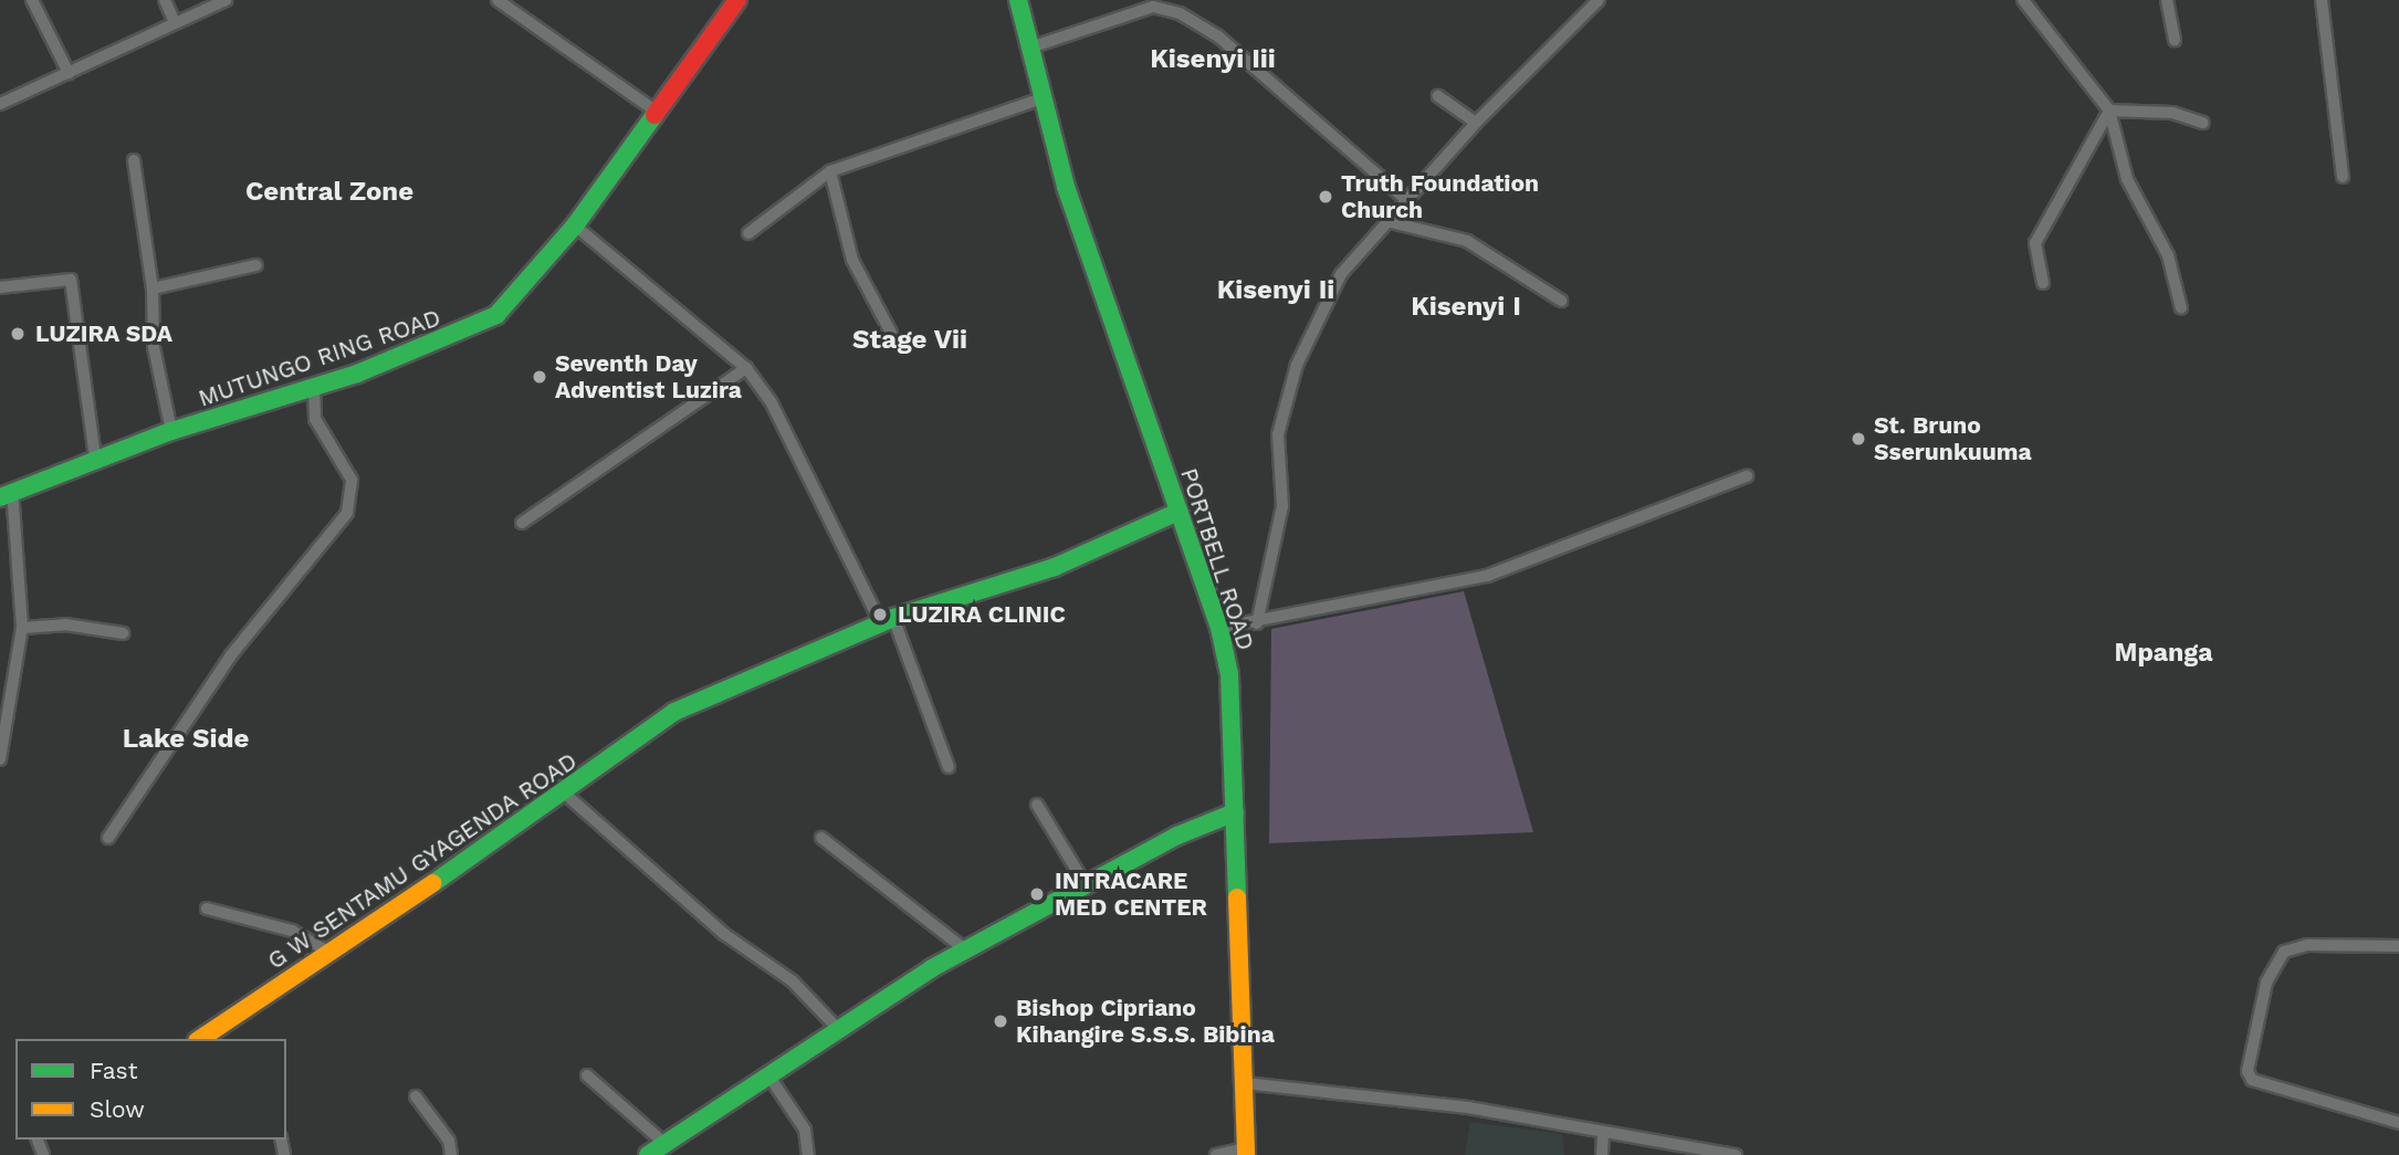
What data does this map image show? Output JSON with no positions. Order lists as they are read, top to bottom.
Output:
{
  "streets": {
    "street": ["MUTUNGO RING ROAD", "PORTBELL ROAD", "G W SENTAMU GYAGENDA ROAD"]
  },
  "crossings": [
    ["PORTBELL ROAD", "G W SENTAMU GYAGENDA ROAD"]
  ],
  "districts": [
    "Kisenyi Iii",
    "Central Zone",
    "Kisenyi Ii",
    "Kisenyi I",
    "Stage Vii",
    "Mpanga",
    "Lake Side"
  ],
  "places": [
    "Truth Foundation Church",
    "LUZIRA SDA",
    "Seventh Day Adventist Luzira",
    "St. Bruno Sserunkuuma",
    "LUZIRA CLINIC",
    "INTRACARE MED CENTER",
    "Bishop Cipriano Kihangire S.S.S. Bibina"
  ],
  "legend": ["Fast", "Slow"]
}
